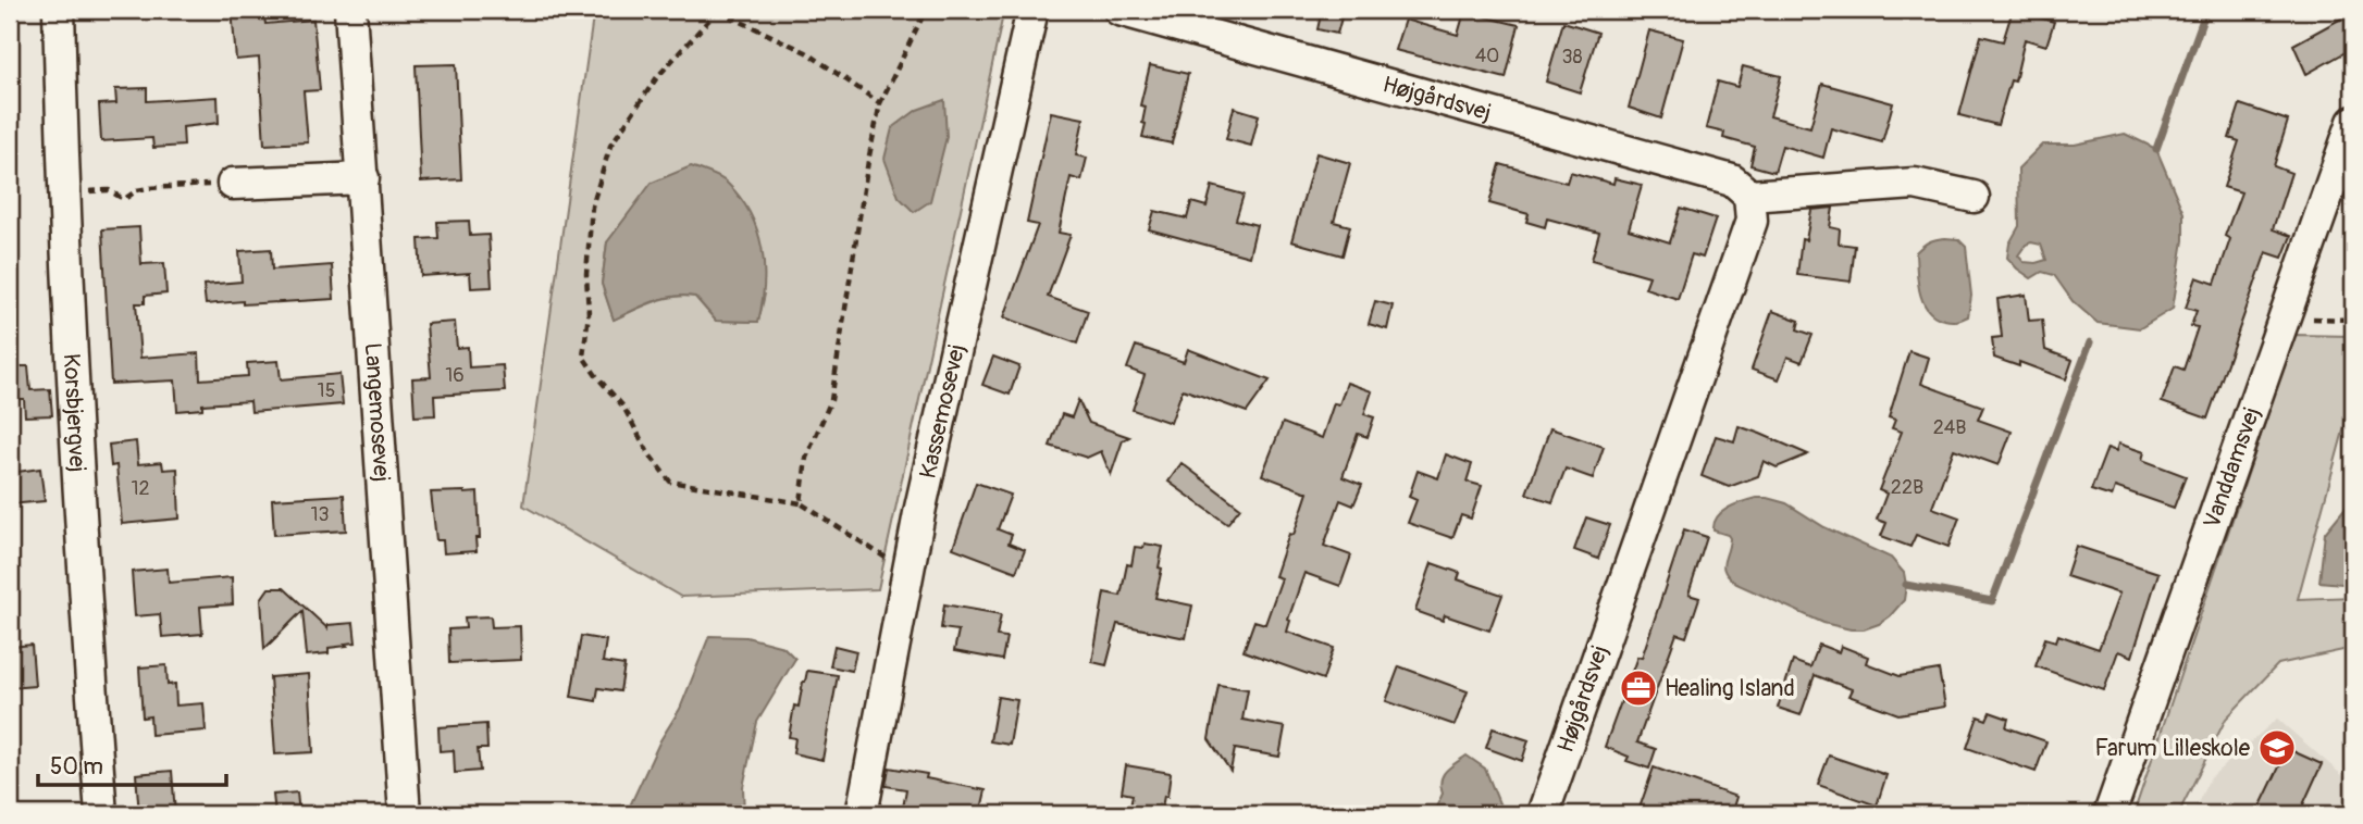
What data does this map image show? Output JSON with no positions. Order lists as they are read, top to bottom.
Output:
{
  "streets": {
    "street": [
      "Højgårdsvej",
      "Kassemosevej",
      "Korsbjergvej",
      "Langemosevej",
      "Vanddamsvej"
    ]
  },
  "places": {
    "office": ["Healing Island"],
    "school or university": ["Farum Lilleskole"]
  },
  "house_numbers": [
    "40",
    "38",
    "16",
    "15",
    "24B",
    "22B",
    "12",
    "13"
  ],
  "scale_bar": "50 m"
}
